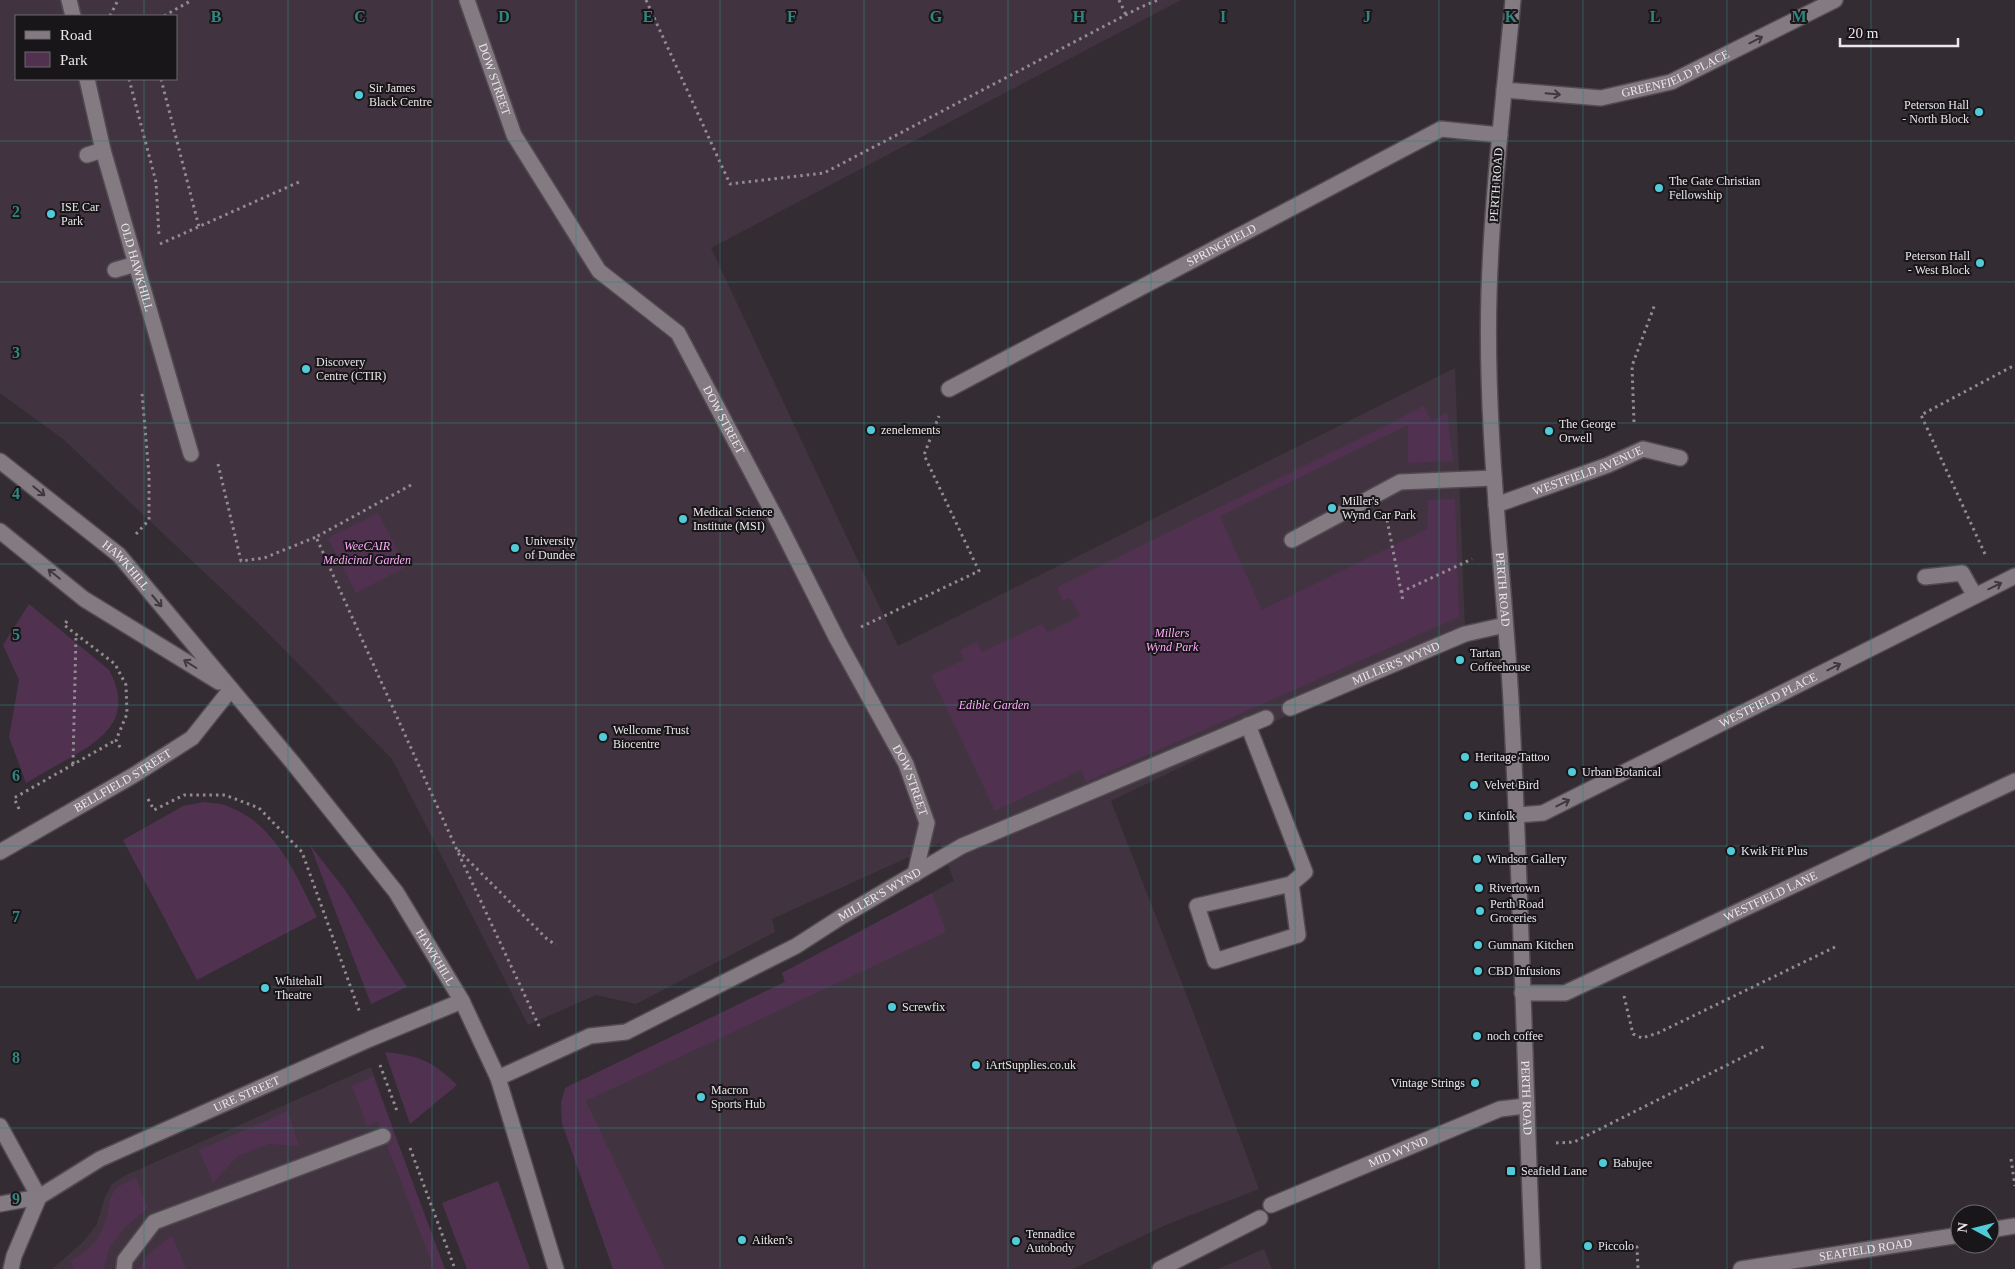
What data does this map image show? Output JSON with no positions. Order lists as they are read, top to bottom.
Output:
{
  "streets": {
    "street": [
      "GREENFIELD PLACE",
      "DOW STREET",
      "PERTH ROAD",
      "SPRINGFIELD",
      "OLD HAWKHILL",
      "WESTFIELD AVENUE",
      "HAWKHILL",
      "MILLER'S WYND",
      "WESTFIELD PLACE",
      "BELLFIELD STREET",
      "WESTFIELD LANE",
      "URE STREET",
      "MID WYND",
      "SEAFIELD ROAD"
    ]
  },
  "crossings": [
    ["GREENFIELD PLACE", "PERTH ROAD"],
    ["DOW STREET", "MILLER'S WYND"],
    ["PERTH ROAD", "SPRINGFIELD"],
    ["PERTH ROAD", "WESTFIELD AVENUE"],
    ["PERTH ROAD", "MILLER'S WYND"],
    ["PERTH ROAD", "WESTFIELD PLACE"],
    ["PERTH ROAD", "WESTFIELD LANE"],
    ["PERTH ROAD", "MID WYND"],
    ["HAWKHILL", "MILLER'S WYND"],
    ["HAWKHILL", "BELLFIELD STREET"],
    ["HAWKHILL", "URE STREET"]
  ],
  "one_way": ["GREENFIELD PLACE", "WESTFIELD PLACE"],
  "parks": ["WeeCAIR Medicinal Garden", "Millers Wynd Park", "Edible Garden"],
  "places": {
    "other": [
      "Sir James Black Centre",
      "Peterson Hall - North Block",
      "The Gate Christian Fellowship",
      "ISE Car Park",
      "Peterson Hall - West Block",
      "Discovery Centre (CTIR)",
      "zenelements",
      "The George Orwell",
      "Miller's Wynd Car Park",
      "Medical Science Institute (MSI)",
      "University of Dundee",
      "Tartan Coffeehouse",
      "Wellcome Trust Biocentre",
      "Heritage Tattoo",
      "Urban Botanical",
      "Velvet Bird",
      "Kinfolk",
      "Kwik Fit Plus",
      "Windsor Gallery",
      "Rivertown",
      "Perth Road Groceries",
      "Gumnam Kitchen",
      "CBD Infusions",
      "Whitehall Theatre",
      "Screwfix",
      "noch coffee",
      "iArtSupplies.co.uk",
      "Vintage Strings",
      "Macron Sports Hub",
      "Babujee",
      "Aitken’s",
      "Tennadice Autobody",
      "Piccolo"
    ],
    "transit": ["Seafield Lane"]
  },
  "legend": ["Road", "Park"],
  "scale_bar": "20 m",
  "north": "left",
  "grid": {
    "columns": [
      "B",
      "C",
      "D",
      "E",
      "F",
      "G",
      "H",
      "I",
      "J",
      "K",
      "L",
      "M"
    ],
    "rows": [
      "2",
      "3",
      "4",
      "5",
      "6",
      "7",
      "8",
      "9"
    ]
  }
}
